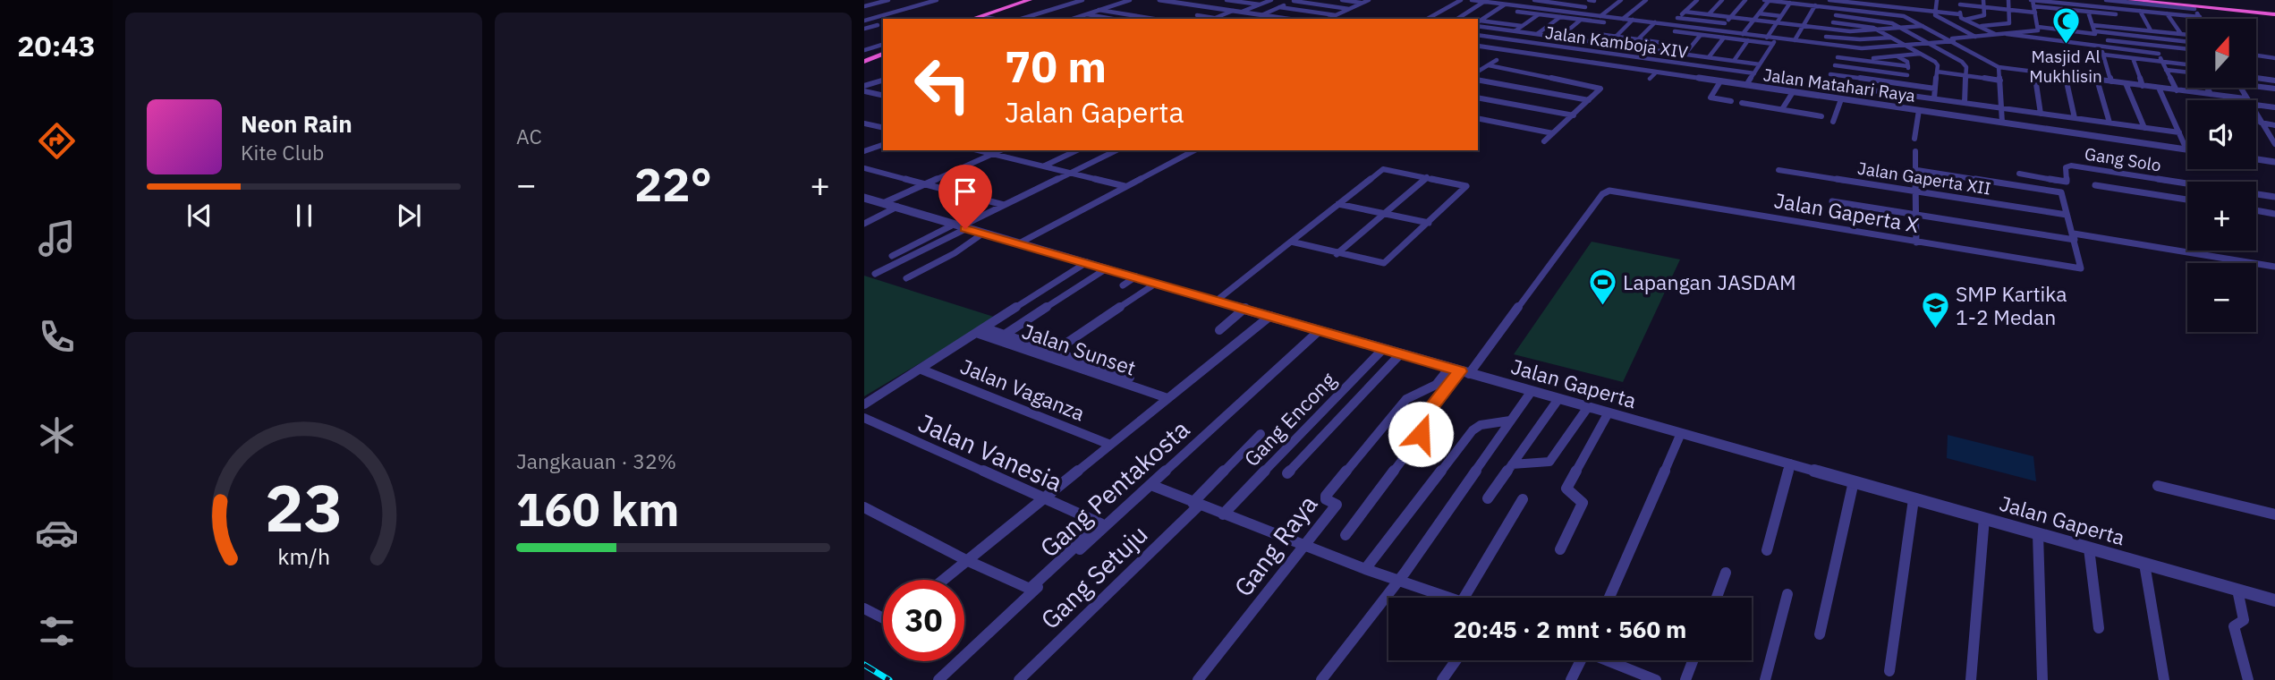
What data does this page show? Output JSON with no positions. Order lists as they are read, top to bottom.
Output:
{
  "streets": {
    "street": [
      "Jalan Kamboja XIV",
      "Jalan Matahari Raya",
      "Gang Solo",
      "Jalan Gaperta XII",
      "Jalan Gaperta X",
      "Jalan Sunset",
      "Jalan Gaperta",
      "Jalan Vaganza",
      "Gang Encong",
      "Jalan Vanesia",
      "Gang Pentakosta",
      "Gang Raya",
      "Gang Setuju"
    ]
  },
  "crossings": [
    ["Jalan Gaperta X", "Jalan Gaperta"],
    ["Jalan Gaperta X", "Gang Raya"],
    ["Jalan Gaperta", "Gang Encong"],
    ["Jalan Gaperta", "Gang Pentakosta"],
    ["Jalan Gaperta", "Gang Raya"]
  ],
  "places": {
    "mosque": ["Masjid Al Mukhlisin"],
    "sports": ["Lapangan JASDAM"],
    "school or university": ["SMP Kartika 1-2 Medan"]
  },
  "north": "top",
  "page": {
    "tabs": "20:43",
    "tile": [
      "AC",
      ["Jangkauan · 32%", "160 km"]
    ],
    "map_buttons": ["+", "−"],
    "turn": ["70 m", "Jalan Gaperta"],
    "song": ["Neon Rain", "Kite Club"],
    "heat": ["−", "22°", "+"],
    "limit": "30",
    "trip": "20:45 · 2 mnt · 560 m",
    "gauge": ["23", "km/h"]
  }
}
